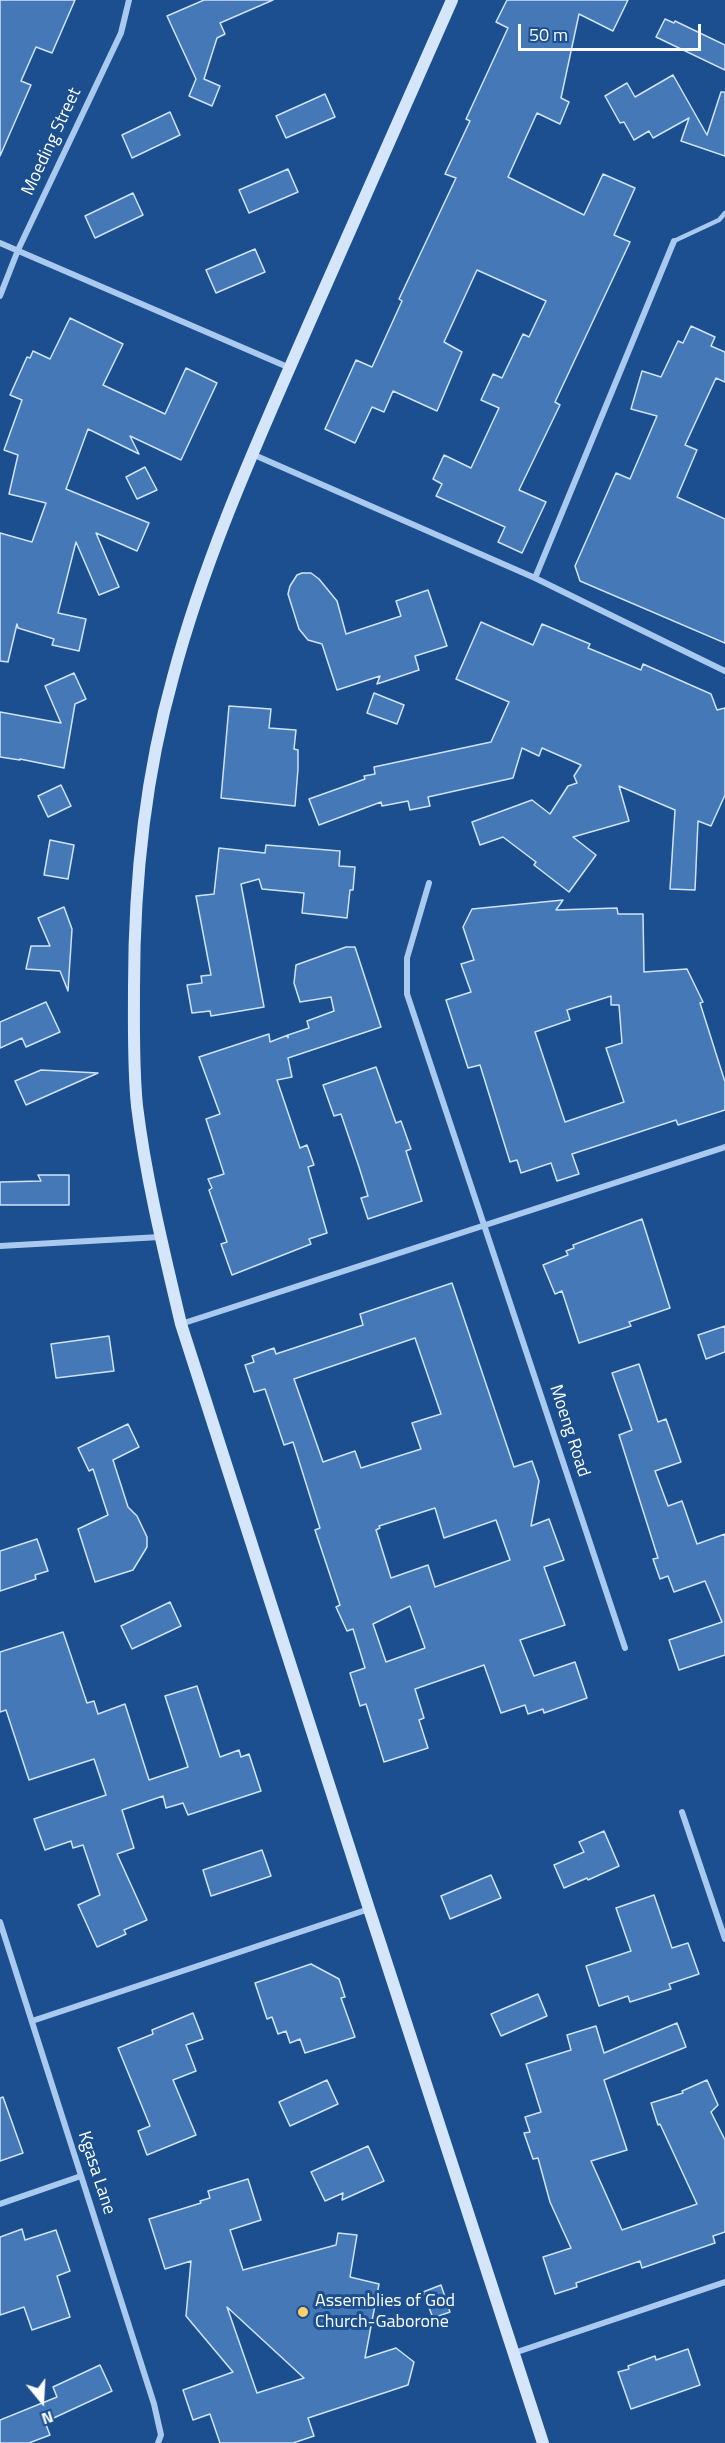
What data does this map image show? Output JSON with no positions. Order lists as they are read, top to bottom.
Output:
{
  "streets": {
    "street": ["Moeding Street", "Moeng Road", "Kgasa Lane"]
  },
  "places": ["Assemblies of God Church-Gaborone"],
  "scale_bar": "50 m",
  "north": "bottom"
}
